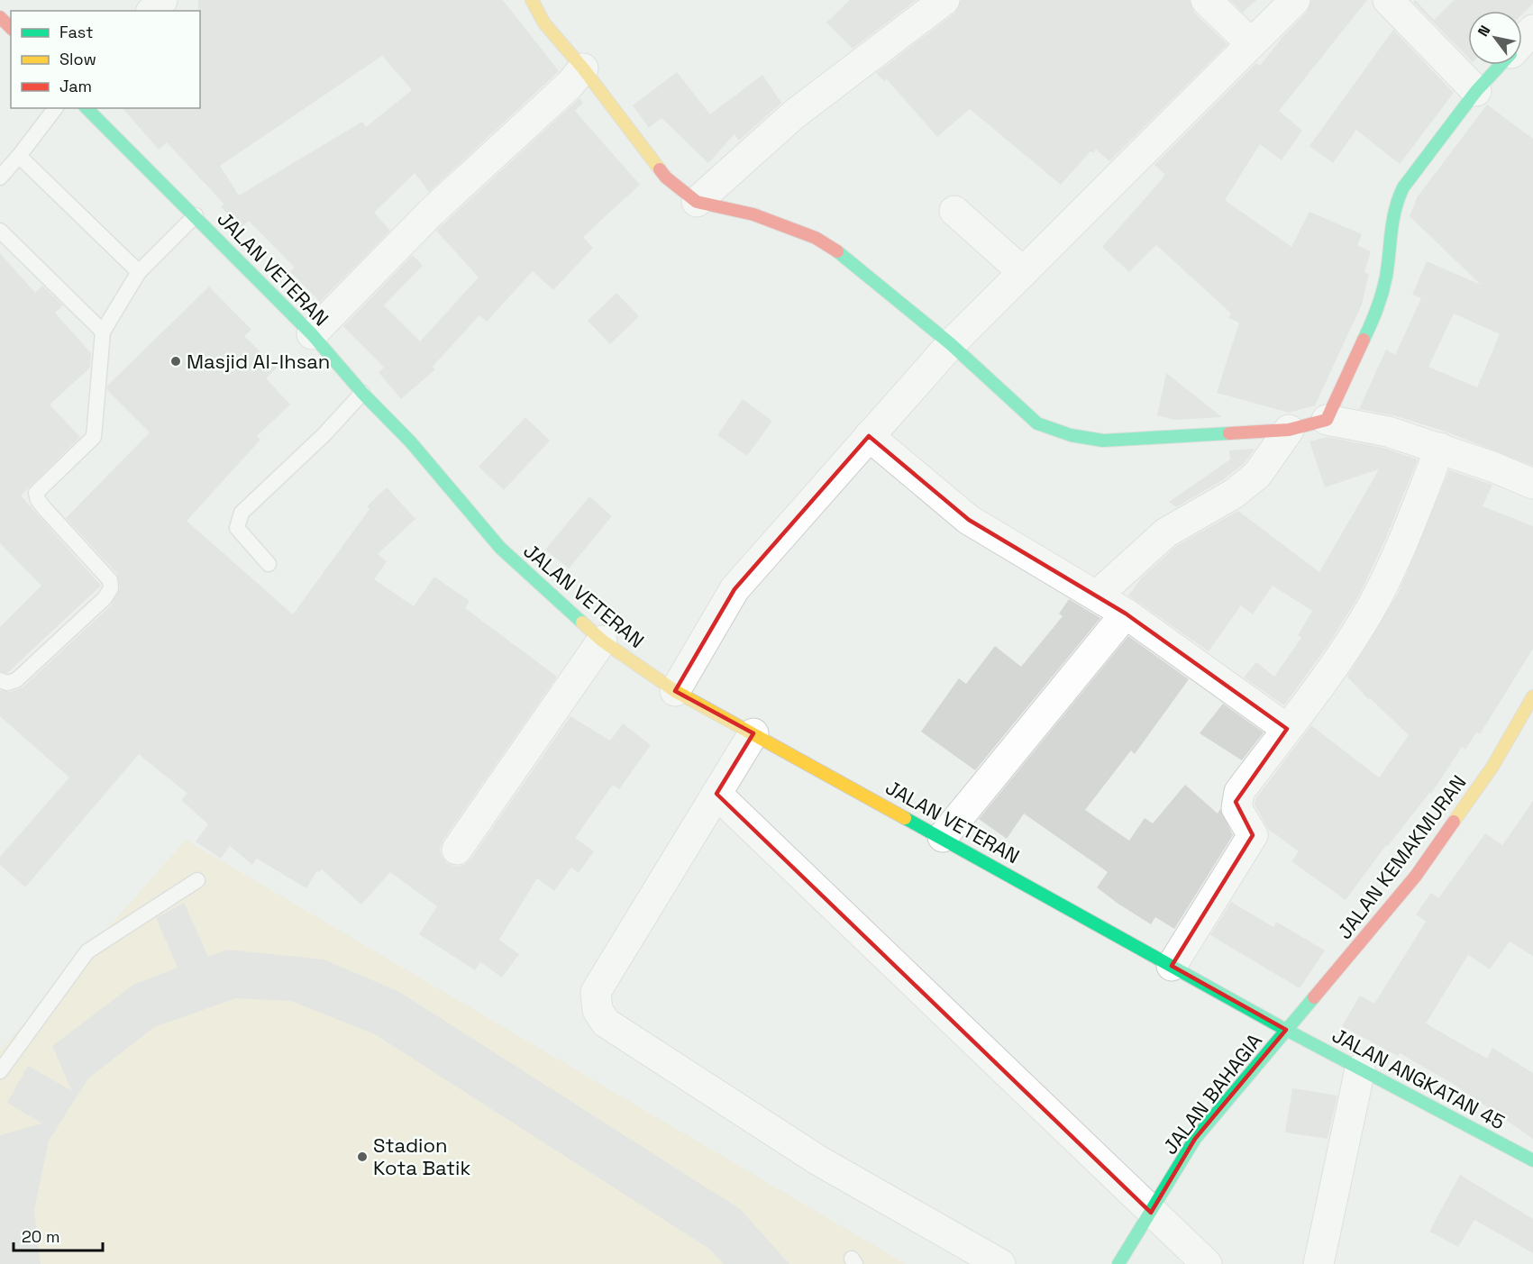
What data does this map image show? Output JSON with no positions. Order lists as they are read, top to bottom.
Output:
{
  "streets": {
    "street": [
      "JALAN VETERAN",
      "JALAN KEMAKMURAN",
      "JALAN ANGKATAN 45",
      "JALAN BAHAGIA"
    ]
  },
  "crossings": [
    ["JALAN VETERAN", "JALAN KEMAKMURAN"],
    ["JALAN VETERAN", "JALAN ANGKATAN 45"],
    ["JALAN VETERAN", "JALAN BAHAGIA"],
    ["JALAN KEMAKMURAN", "JALAN ANGKATAN 45"],
    ["JALAN KEMAKMURAN", "JALAN BAHAGIA"],
    ["JALAN ANGKATAN 45", "JALAN BAHAGIA"]
  ],
  "places": ["Masjid Al-Ihsan", "Stadion Kota Batik"],
  "legend": ["Fast", "Slow", "Jam"],
  "scale_bar": "20 m",
  "north": "top left"
}
